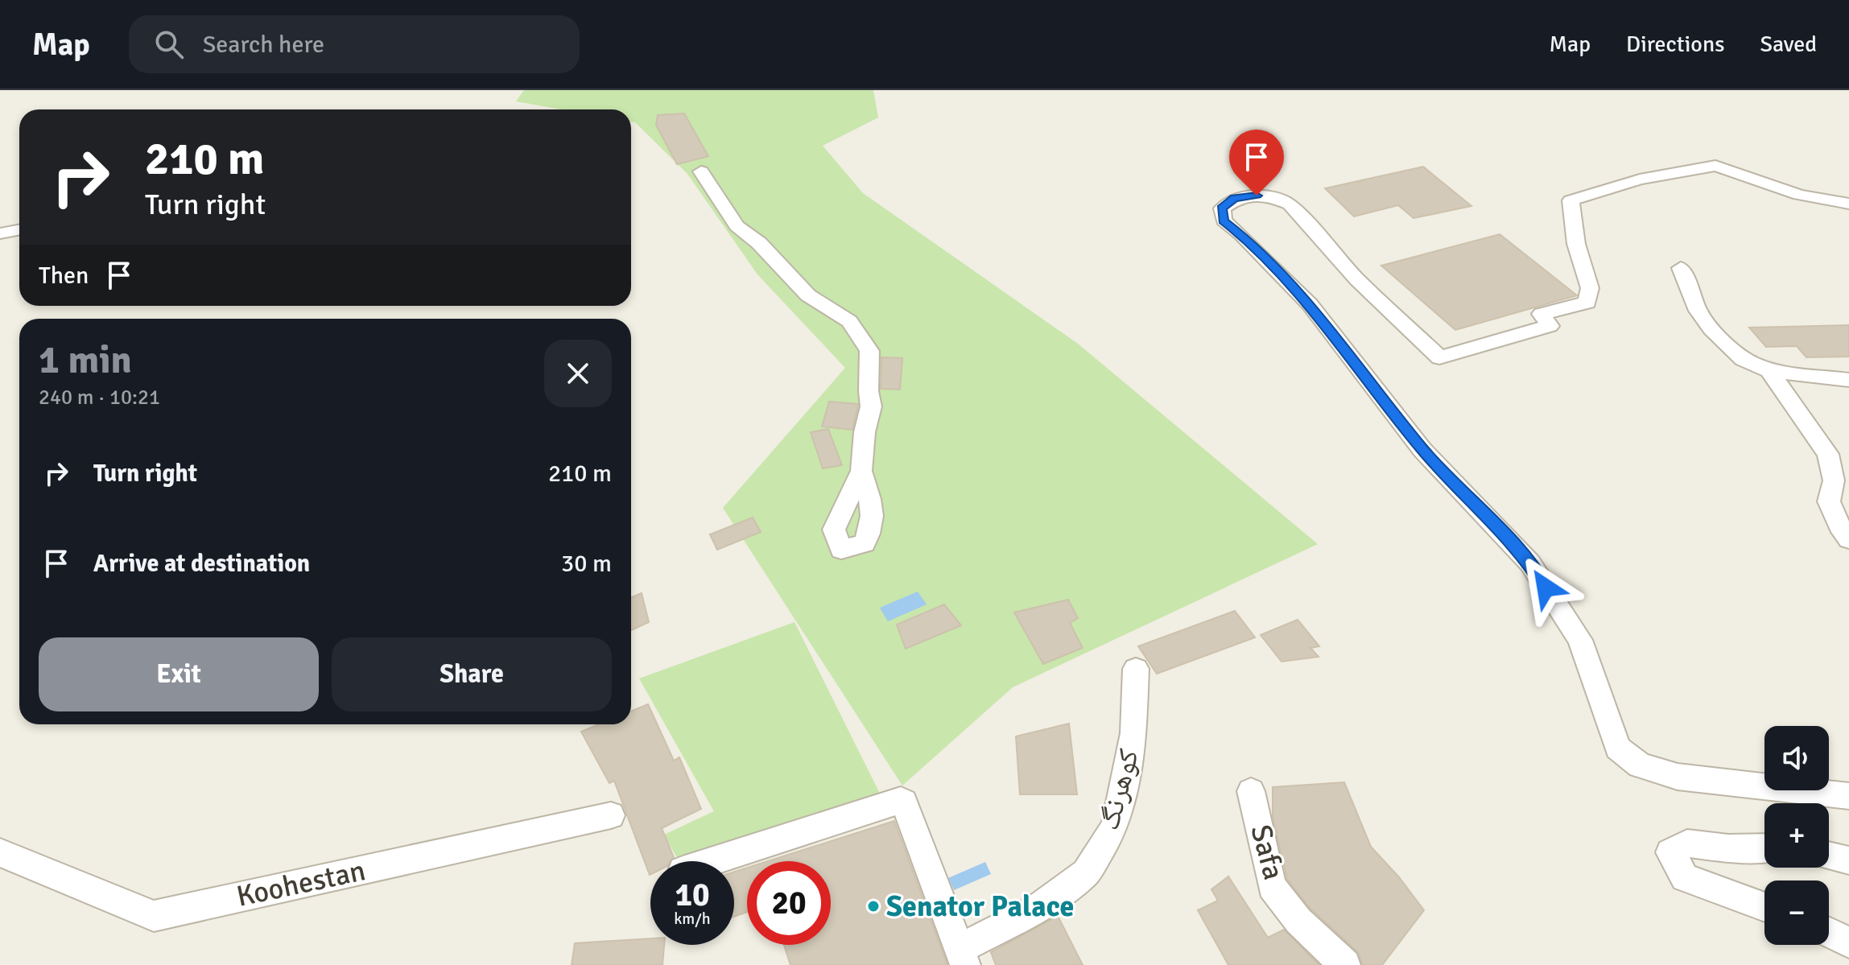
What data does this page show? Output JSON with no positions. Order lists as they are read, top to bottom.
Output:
{
  "streets": {
    "street": ["کوهرنگ", "Safa", "Koohestan"]
  },
  "places": ["Senator Palace"],
  "page": {
    "header": "Map",
    "search": "Search here",
    "nav": ["Map", "Directions", "Saved"],
    "turn": ["210 m", "Turn right"],
    "then": "Then",
    "heading": ["1 min", "240 m · 10:21"],
    "list": [
      {
        "name": "Turn right",
        "value": "210 m"
      },
      {
        "name": "Arrive at destination",
        "value": "30 m"
      }
    ],
    "buttons": ["Exit", "Share"],
    "map_buttons": ["+", "−"],
    "speed": "10 km/h",
    "limit": "20"
  }
}
